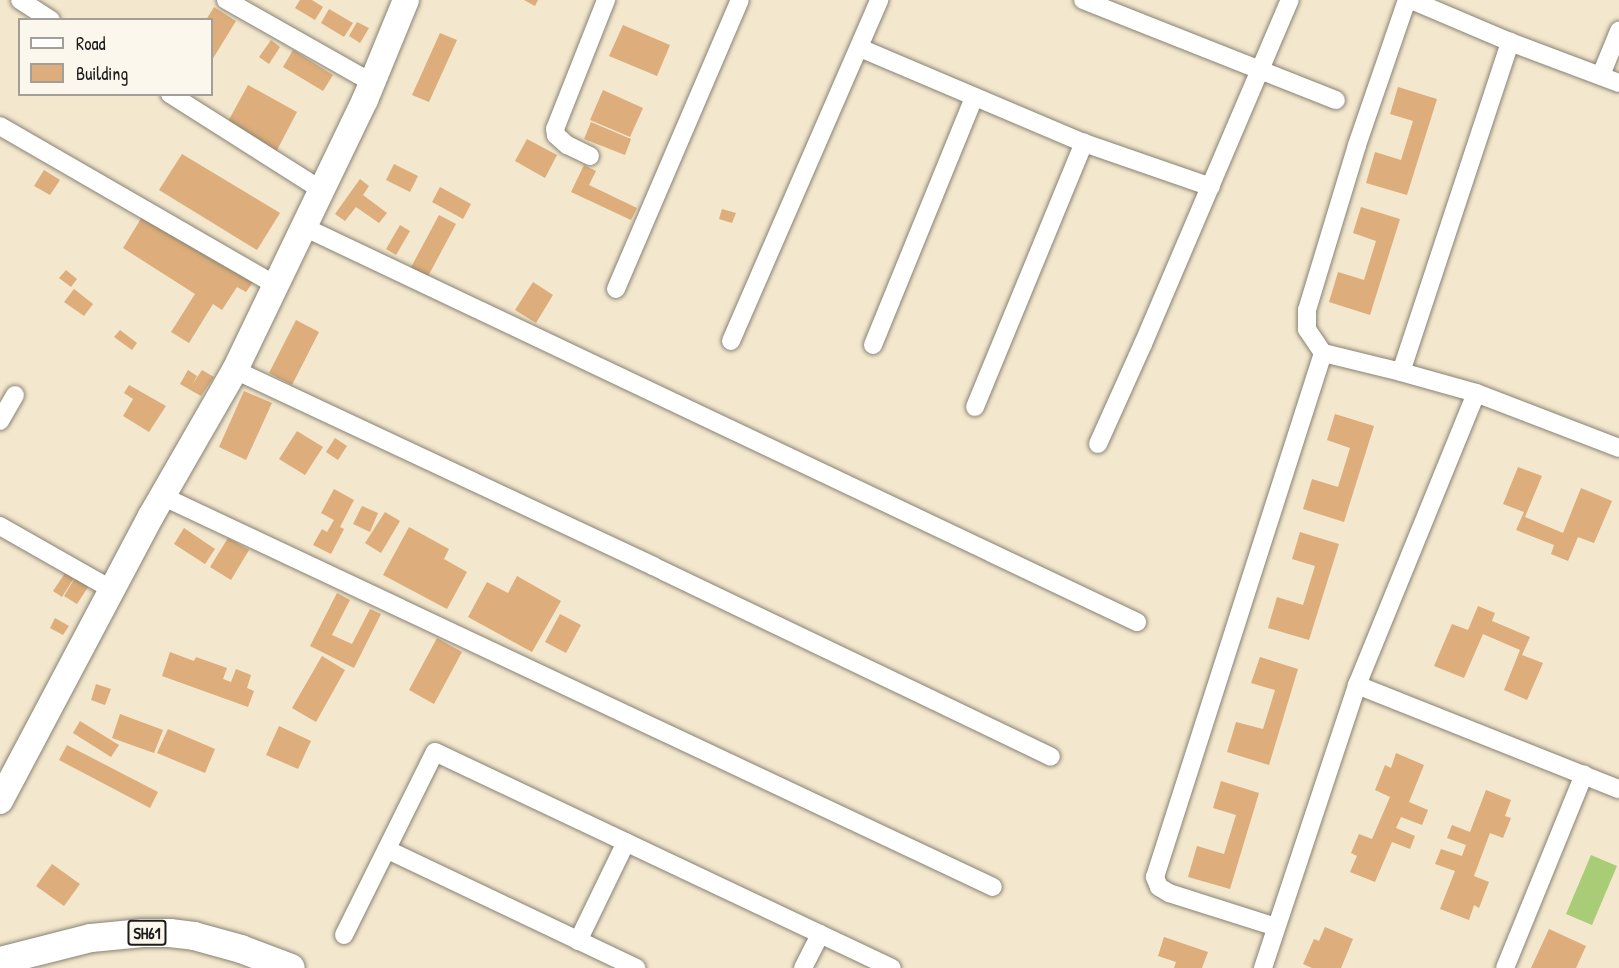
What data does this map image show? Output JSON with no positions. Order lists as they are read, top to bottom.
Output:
{
  "streets": {
    "main road": ["SH61"]
  },
  "legend": ["Road", "Building"]
}
